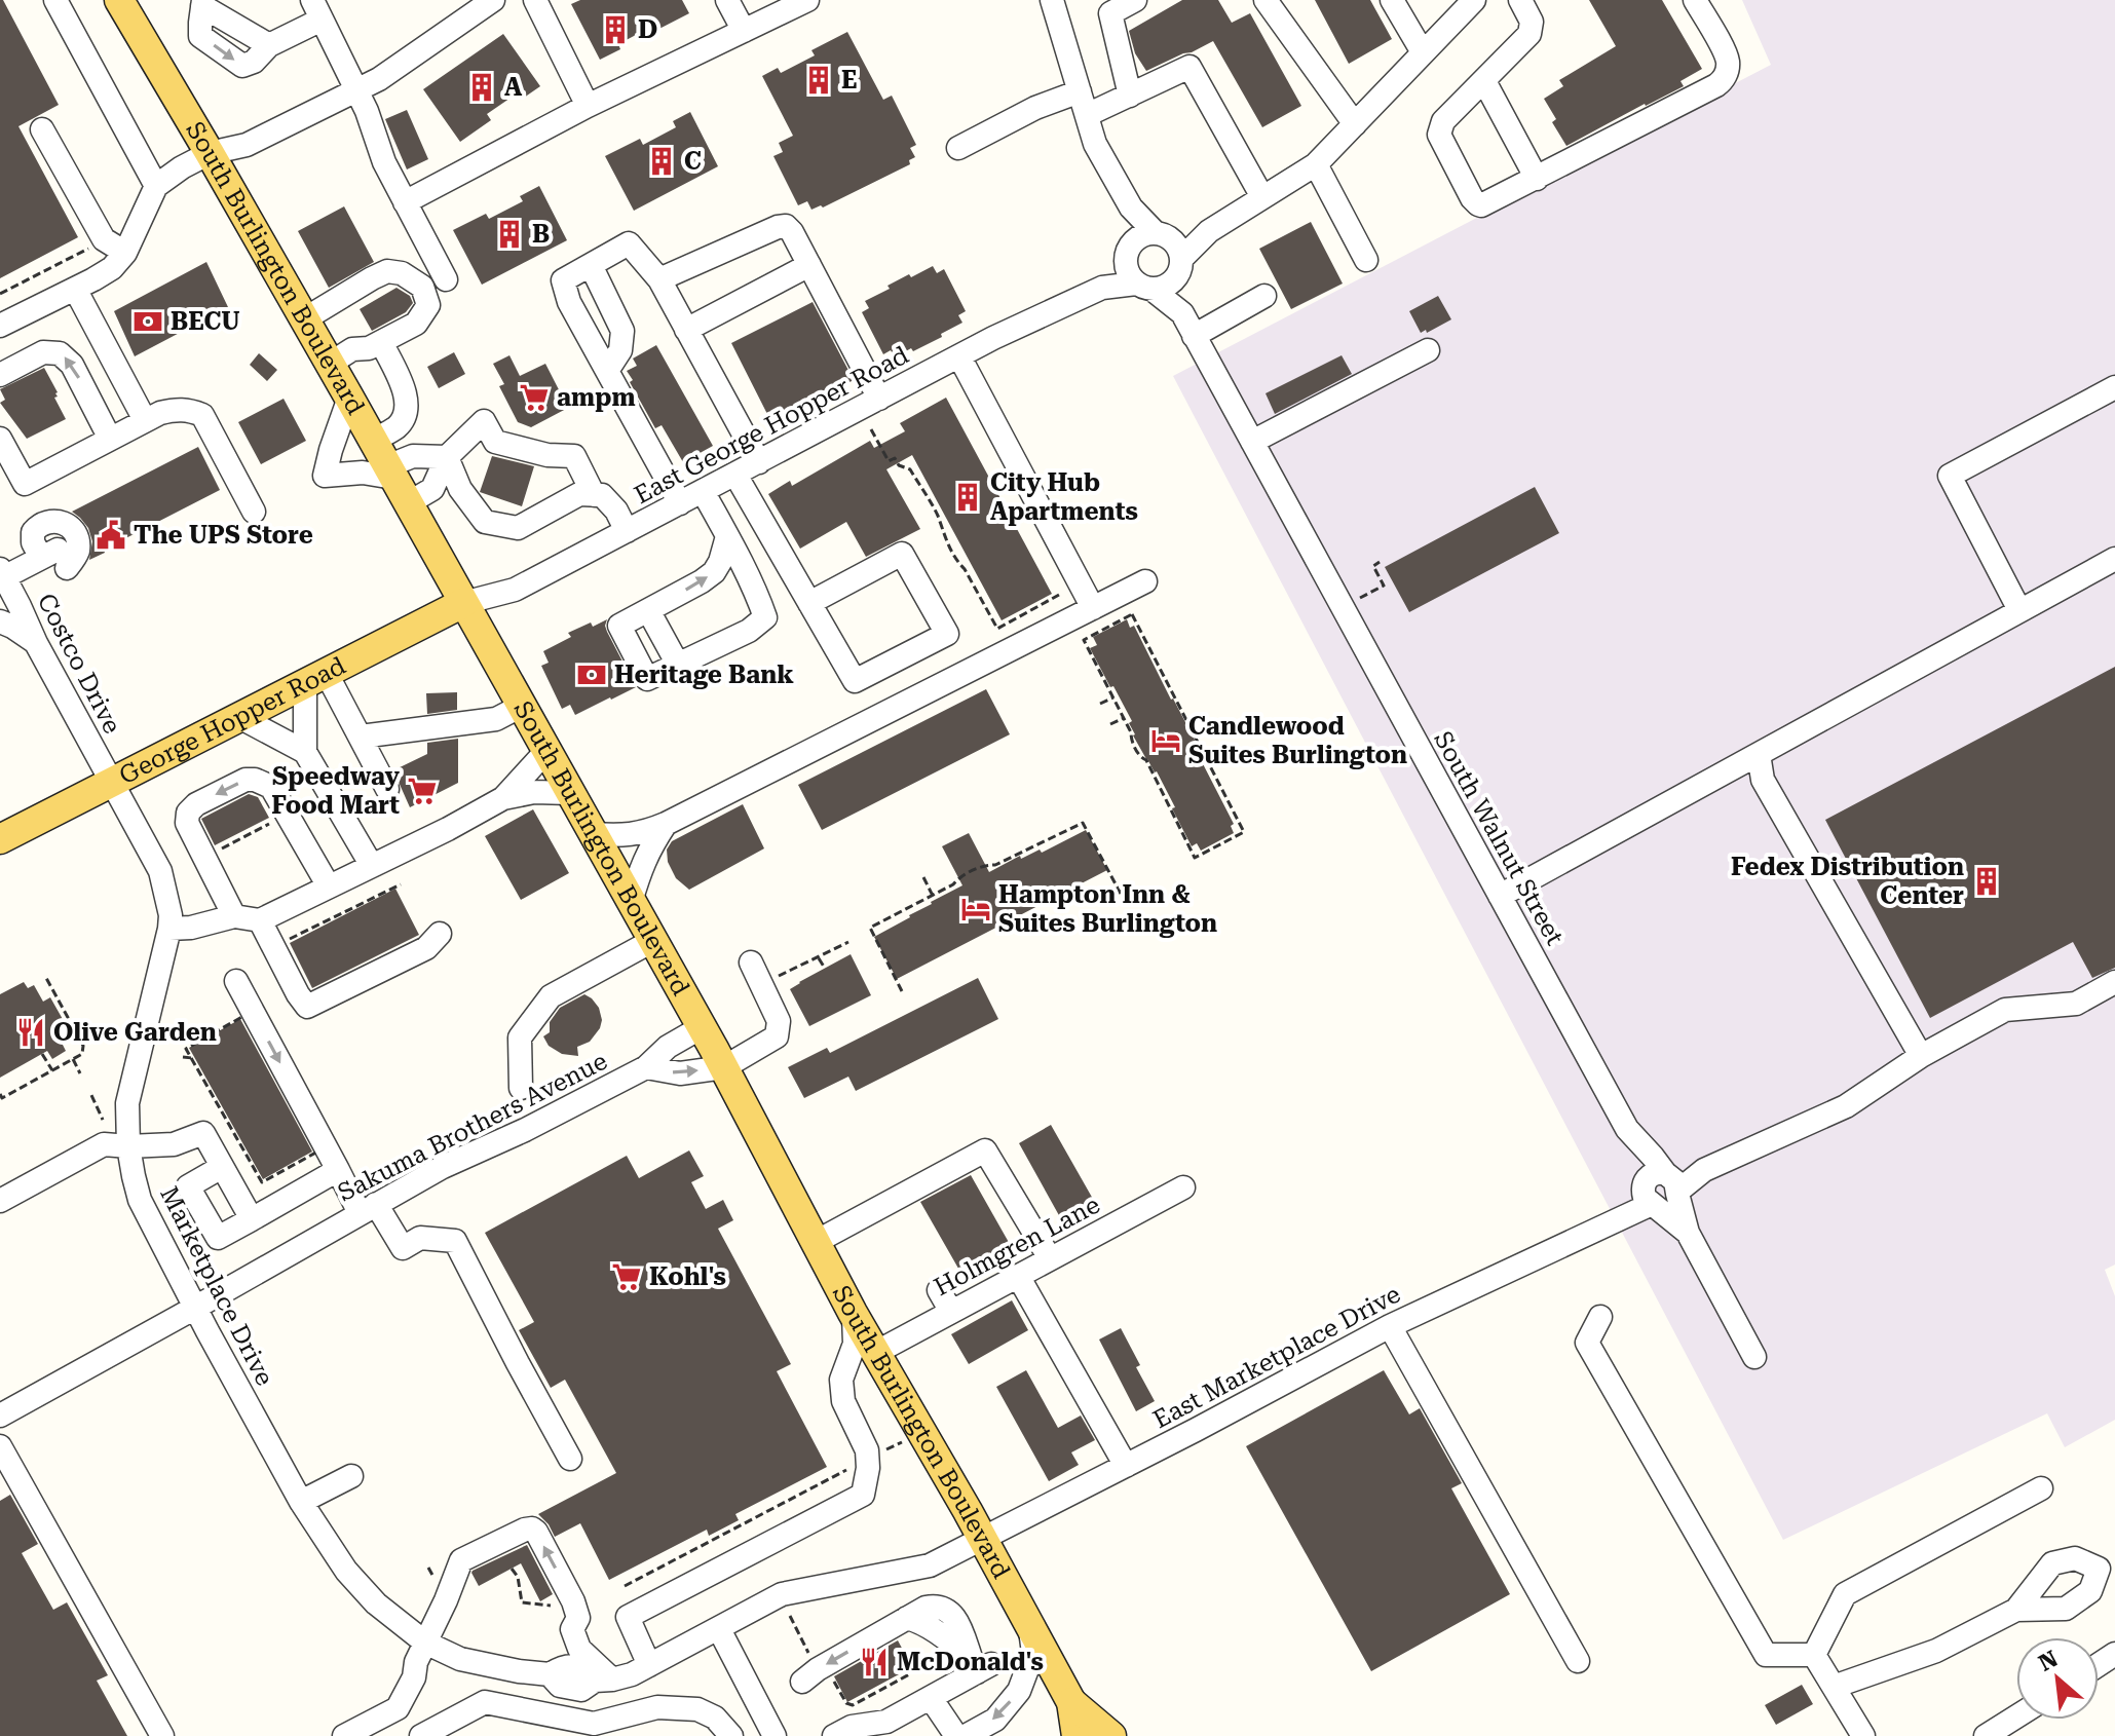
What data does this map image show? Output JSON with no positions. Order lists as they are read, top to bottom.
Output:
{
  "streets": {
    "main road": ["South Burlington Boulevard", "George Hopper Road"],
    "street": [
      "East George Hopper Road",
      "Costco Drive",
      "South Walnut Street",
      "Sakuma Brothers Avenue",
      "Holmgren Lane",
      "Marketplace Drive",
      "East Marketplace Drive"
    ]
  },
  "crossings": [
    ["South Burlington Boulevard", "East George Hopper Road"],
    ["South Burlington Boulevard", "George Hopper Road"],
    ["South Burlington Boulevard", "Sakuma Brothers Avenue"],
    ["South Burlington Boulevard", "Holmgren Lane"],
    ["South Burlington Boulevard", "East Marketplace Drive"],
    ["East George Hopper Road", "George Hopper Road"],
    ["East George Hopper Road", "South Walnut Street"],
    ["Costco Drive", "George Hopper Road"],
    ["Costco Drive", "Marketplace Drive"],
    ["George Hopper Road", "Marketplace Drive"],
    ["South Walnut Street", "East Marketplace Drive"],
    ["Sakuma Brothers Avenue", "Marketplace Drive"],
    ["Marketplace Drive", "East Marketplace Drive"]
  ],
  "places": {
    "building": [
      "D",
      "E",
      "A",
      "C",
      "B",
      "City Hub Apartments",
      "Fedex Distribution Center"
    ],
    "bank": ["BECU", "Heritage Bank"],
    "supermarket": ["ampm", "Speedway Food Mart", "Kohl's"],
    "public building": ["The UPS Store"],
    "hotel": ["Candlewood Suites Burlington", "Hampton Inn & Suites Burlington"],
    "restaurant": ["Olive Garden", "McDonald's"]
  },
  "north": "top left"
}
